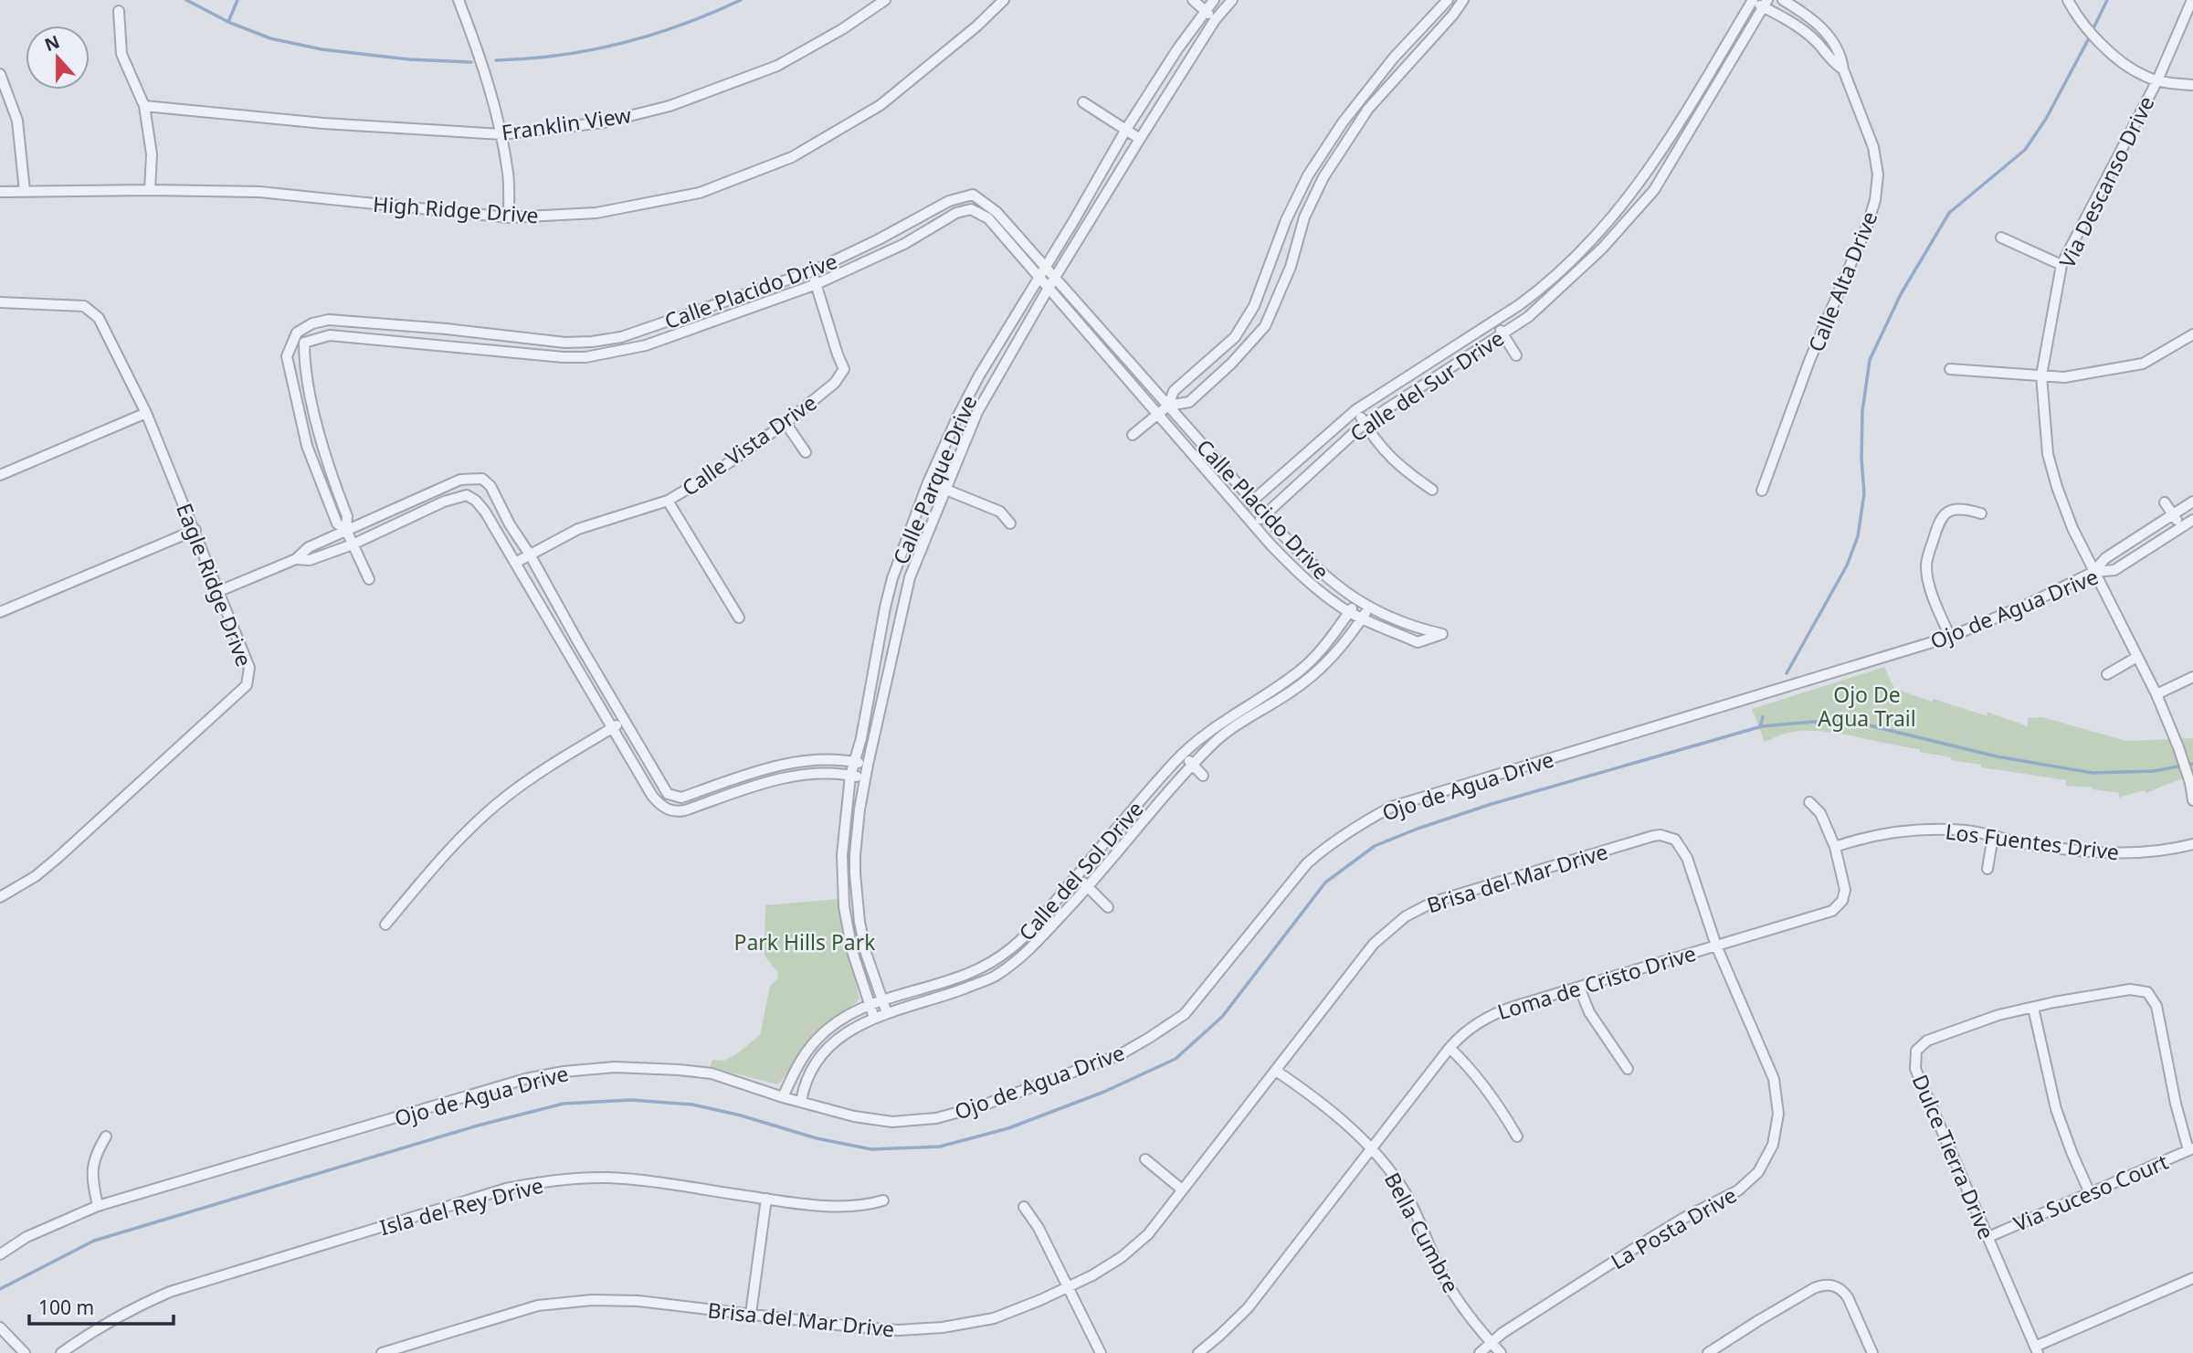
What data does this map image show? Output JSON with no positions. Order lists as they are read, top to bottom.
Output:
{
  "streets": {
    "street": [
      "Franklin View",
      "Via Descanso Drive",
      "High Ridge Drive",
      "Calle Alta Drive",
      "Calle Placido Drive",
      "Calle del Sur Drive",
      "Calle Vista Drive",
      "Calle Parque Drive",
      "Eagle Ridge Drive",
      "Ojo de Agua Drive",
      "Los Fuentes Drive",
      "Calle del Sol Drive",
      "Brisa del Mar Drive",
      "Loma de Cristo Drive",
      "Dulce Tierra Drive",
      "Via Suceso Court",
      "Isla del Rey Drive",
      "La Posta Drive",
      "Bella Cumbre"
    ]
  },
  "crossings": [
    ["Via Descanso Drive", "Ojo de Agua Drive"],
    ["Calle Alta Drive", "Calle del Sur Drive"],
    ["Calle Placido Drive", "Calle del Sur Drive"],
    ["Calle Placido Drive", "Calle Vista Drive"],
    ["Calle Placido Drive", "Calle Parque Drive"],
    ["Calle Placido Drive", "Calle del Sol Drive"],
    ["Calle Parque Drive", "Calle del Sol Drive"],
    ["Ojo de Agua Drive", "Calle del Sol Drive"],
    ["Los Fuentes Drive", "Loma de Cristo Drive"],
    ["Brisa del Mar Drive", "Loma de Cristo Drive"],
    ["Brisa del Mar Drive", "La Posta Drive"],
    ["Brisa del Mar Drive", "Bella Cumbre"],
    ["Loma de Cristo Drive", "La Posta Drive"],
    ["Loma de Cristo Drive", "Bella Cumbre"],
    ["Dulce Tierra Drive", "Via Suceso Court"],
    ["La Posta Drive", "Bella Cumbre"]
  ],
  "parks": ["Ojo De Agua Trail", "Park Hills Park"],
  "scale_bar": "100 m",
  "north": "top"
}
